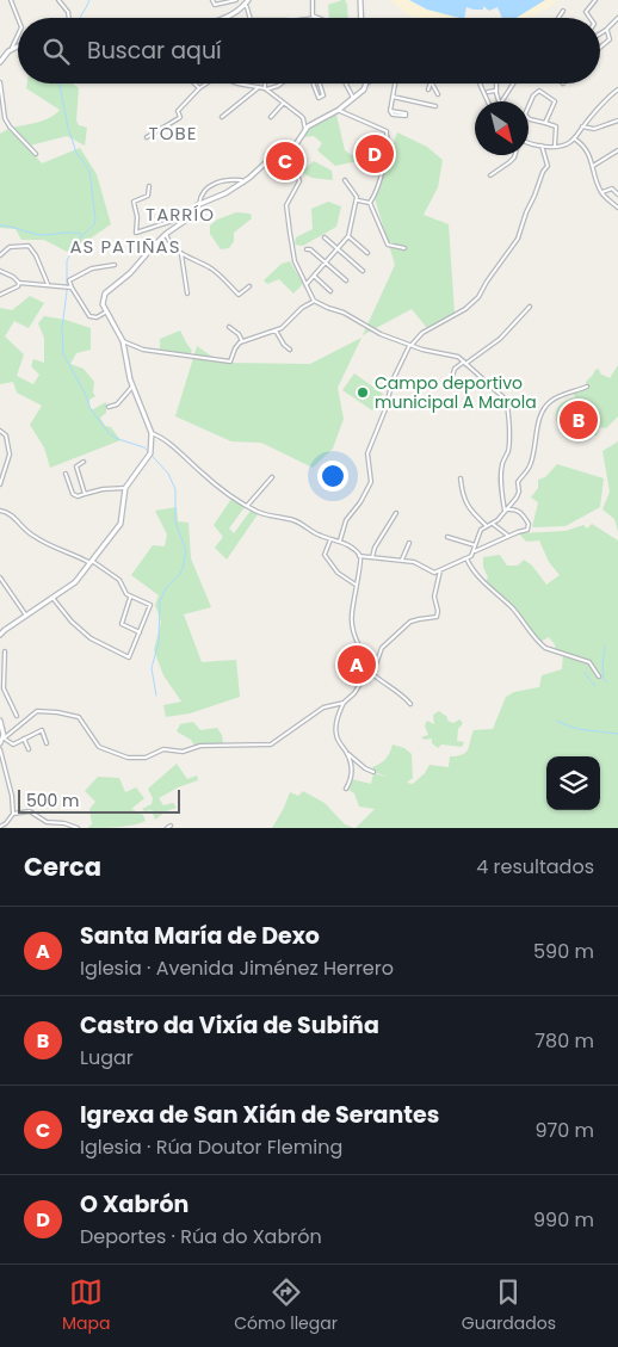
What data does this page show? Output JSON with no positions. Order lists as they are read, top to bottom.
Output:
{
  "districts": ["TOBE", "TARRÍO", "AS PATIÑAS"],
  "places": ["Campo deportivo municipal A Marola"],
  "scale_bar": "500 m",
  "north": "bottom right",
  "page": {
    "search": "Buscar aquí",
    "pins": [
      "D",
      "C",
      "B",
      "A"
    ],
    "scale": "500 m",
    "heading": ["Cerca", "4 resultados"],
    "list": [
      {
        "mark": "A",
        "name": "Santa María de Dexo",
        "note": "Iglesia · Avenida Jiménez Herrero",
        "value": "590 m"
      },
      {
        "mark": "B",
        "name": "Castro da Vixía de Subiña",
        "note": "Lugar",
        "value": "780 m"
      },
      {
        "mark": "C",
        "name": "Igrexa de San Xián de Serantes",
        "note": "Iglesia · Rúa Doutor Fleming",
        "value": "970 m"
      },
      {
        "mark": "D",
        "name": "O Xabrón",
        "note": "Deportes · Rúa do Xabrón",
        "value": "990 m"
      }
    ],
    "nav": ["Mapa", "Cómo llegar", "Guardados"]
  }
}
